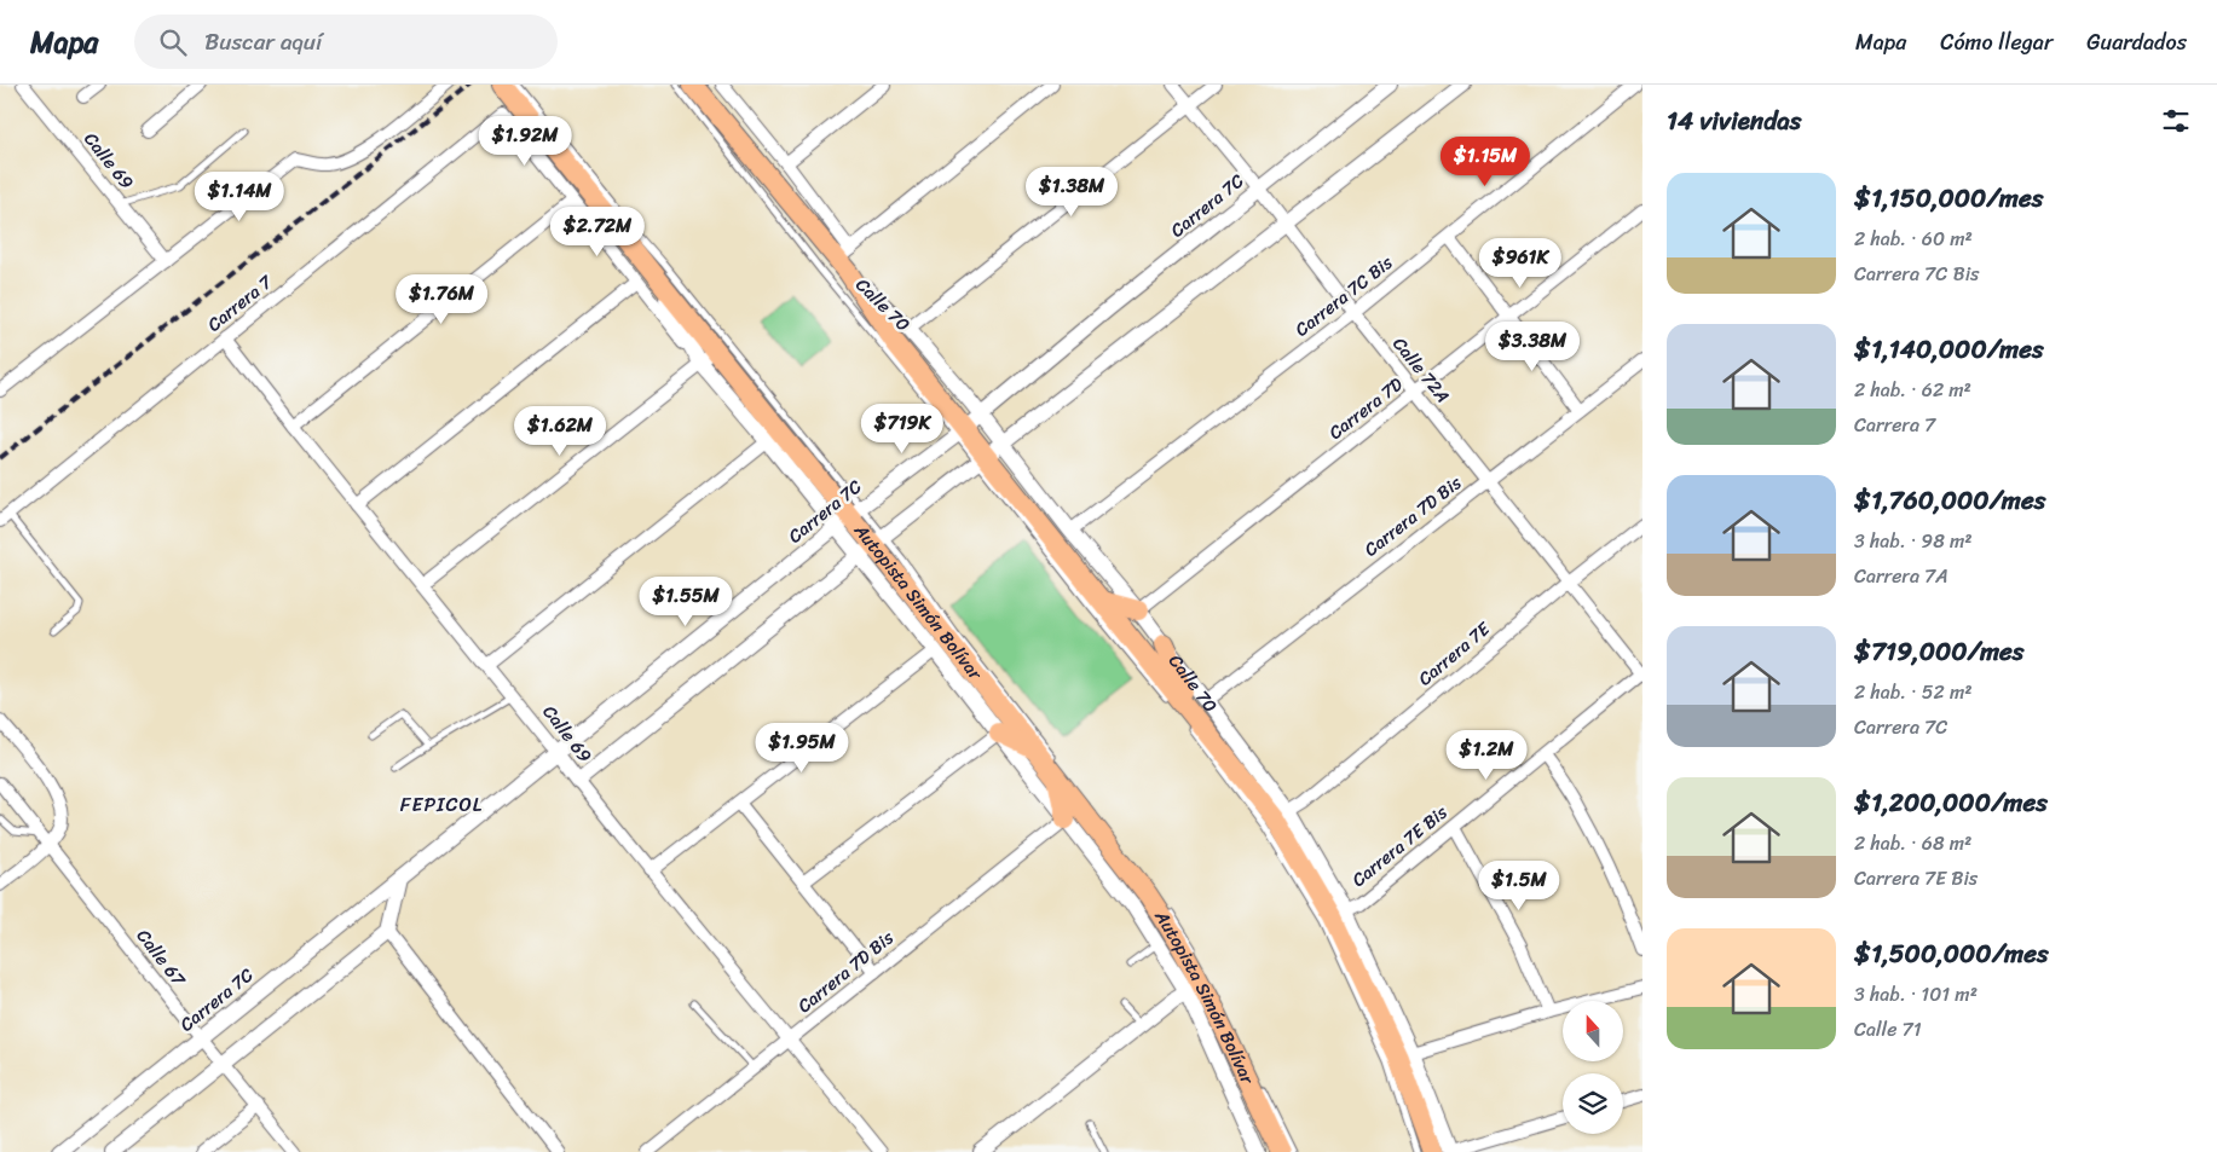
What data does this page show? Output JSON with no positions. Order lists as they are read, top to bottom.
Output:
{
  "streets": {
    "highway": ["Autopista Simón Bolívar"],
    "street": [
      "Calle 69",
      "Carrera 7C",
      "Carrera 7C Bis",
      "Carrera 7",
      "Calle 70",
      "Calle 72A",
      "Carrera 7D",
      "Carrera 7D Bis",
      "Carrera 7E",
      "Carrera 7E Bis",
      "Calle 67"
    ]
  },
  "crossings": [
    ["Calle 69", "Carrera 7C"],
    ["Calle 69", "Carrera 7"],
    ["Calle 69", "Carrera 7D Bis"],
    ["Carrera 7C", "Calle 70"],
    ["Carrera 7C", "Calle 72A"],
    ["Carrera 7C", "Autopista Simón Bolívar"],
    ["Carrera 7C", "Calle 67"],
    ["Carrera 7C Bis", "Calle 70"],
    ["Carrera 7C Bis", "Calle 72A"],
    ["Calle 70", "Carrera 7D"],
    ["Calle 70", "Carrera 7D Bis"],
    ["Calle 70", "Carrera 7E"],
    ["Calle 70", "Carrera 7E Bis"],
    ["Calle 72A", "Carrera 7D"],
    ["Calle 72A", "Carrera 7D Bis"],
    ["Calle 72A", "Carrera 7E"],
    ["Calle 72A", "Carrera 7E Bis"]
  ],
  "districts": ["FEPICOL"],
  "north": "top",
  "page": {
    "header": "Mapa",
    "search": "Buscar aquí",
    "nav": ["Mapa", "Cómo llegar", "Guardados"],
    "heading": "14 viviendas",
    "price": [
      "$1.92M",
      "$1.15M",
      "$1.38M",
      "$1.14M",
      "$2.72M",
      "$961K",
      "$1.76M",
      "$3.38M",
      "$719K",
      "$1.62M",
      "$1.55M",
      "$1.95M",
      "$1.2M",
      "$1.5M"
    ],
    "list": [
      {
        "name": "$1,150,000/mes",
        "note": "2 hab. · 60 m² · Carrera 7C Bis"
      },
      {
        "name": "$1,140,000/mes",
        "note": "2 hab. · 62 m² · Carrera 7"
      },
      {
        "name": "$1,760,000/mes",
        "note": "3 hab. · 98 m² · Carrera 7A"
      },
      {
        "name": "$719,000/mes",
        "note": "2 hab. · 52 m² · Carrera 7C"
      },
      {
        "name": "$1,200,000/mes",
        "note": "2 hab. · 68 m² · Carrera 7E Bis"
      },
      {
        "name": "$1,500,000/mes",
        "note": "3 hab. · 101 m² · Calle 71"
      }
    ]
  }
}
